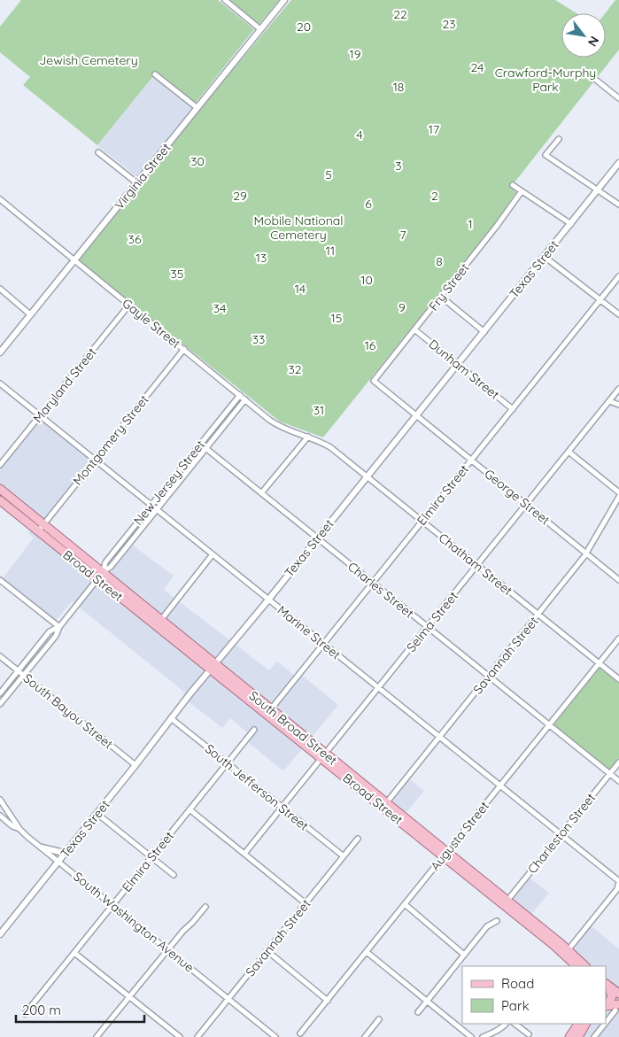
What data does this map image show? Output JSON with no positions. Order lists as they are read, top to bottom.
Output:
{
  "streets": {
    "main road": ["Broad Street"],
    "street": [
      "Virginia Street",
      "Texas Street",
      "Fry Street",
      "Gayle Street",
      "Dunham Street",
      "Maryland Street",
      "Montgomery Street",
      "New Jersey Street",
      "Elmira Street",
      "George Street",
      "Chatham Street",
      "Charles Street",
      "Selma Street",
      "Marine Street",
      "Savannah Street",
      "South Bayou Street",
      "South Jefferson Street",
      "Charleston Street",
      "Augusta Street",
      "South Washington Avenue"
    ]
  },
  "crossings": [
    ["Virginia Street", "Gayle Street"],
    ["Texas Street", "Dunham Street"],
    ["Texas Street", "George Street"],
    ["Texas Street", "Chatham Street"],
    ["Texas Street", "Broad Street"],
    ["Texas Street", "Charles Street"],
    ["Texas Street", "Marine Street"],
    ["Texas Street", "South Bayou Street"],
    ["Texas Street", "South Jefferson Street"],
    ["Texas Street", "South Washington Avenue"],
    ["Fry Street", "Dunham Street"],
    ["Fry Street", "George Street"],
    ["Gayle Street", "Maryland Street"],
    ["Gayle Street", "Montgomery Street"],
    ["Gayle Street", "New Jersey Street"],
    ["Gayle Street", "Chatham Street"],
    ["Dunham Street", "Elmira Street"],
    ["Maryland Street", "Marine Street"],
    ["Montgomery Street", "Broad Street"],
    ["Montgomery Street", "Marine Street"],
    ["New Jersey Street", "Broad Street"],
    ["New Jersey Street", "Charles Street"],
    ["New Jersey Street", "Marine Street"],
    ["New Jersey Street", "South Bayou Street"],
    ["Elmira Street", "George Street"],
    ["Elmira Street", "Chatham Street"],
    ["Elmira Street", "Broad Street"],
    ["Elmira Street", "Charles Street"],
    ["Elmira Street", "Marine Street"],
    ["Elmira Street", "South Jefferson Street"],
    ["Elmira Street", "South Washington Avenue"],
    ["George Street", "Selma Street"],
    ["George Street", "Savannah Street"],
    ["Chatham Street", "Selma Street"],
    ["Chatham Street", "Savannah Street"],
    ["Chatham Street", "Augusta Street"],
    ["Broad Street", "Selma Street"],
    ["Broad Street", "Savannah Street"],
    ["Broad Street", "Charleston Street"],
    ["Broad Street", "Augusta Street"],
    ["Charles Street", "Selma Street"],
    ["Charles Street", "Savannah Street"],
    ["Charles Street", "Charleston Street"],
    ["Charles Street", "Augusta Street"],
    ["Selma Street", "Marine Street"],
    ["Selma Street", "South Jefferson Street"],
    ["Marine Street", "Savannah Street"],
    ["Marine Street", "Charleston Street"],
    ["Marine Street", "Augusta Street"],
    ["Savannah Street", "South Jefferson Street"],
    ["Savannah Street", "South Washington Avenue"]
  ],
  "parks": [
    "22",
    "23",
    "20",
    "19",
    "Jewish Cemetery",
    "24",
    "Crawford-Murphy Park",
    "18",
    "17",
    "4",
    "30",
    "3",
    "5",
    "29",
    "2",
    "6",
    "Mobile National Cemetery",
    "1",
    "7",
    "36",
    "11",
    "13",
    "8",
    "35",
    "10",
    "14",
    "9",
    "34",
    "15",
    "33",
    "16",
    "32",
    "31"
  ],
  "legend": ["Road", "Park"],
  "scale_bar": "200 m",
  "north": "bottom right"
}
